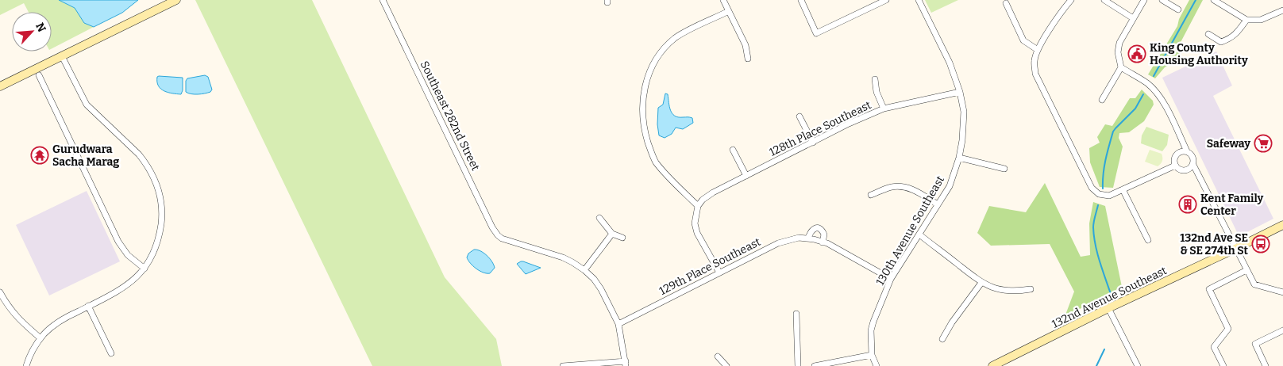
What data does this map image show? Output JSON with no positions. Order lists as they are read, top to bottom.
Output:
{
  "streets": {
    "main road": ["132nd Avenue Southeast"],
    "street": [
      "Southeast 282nd Street",
      "128th Place Southeast",
      "130th Avenue Southeast",
      "129th Place Southeast"
    ]
  },
  "crossings": [
    ["128th Place Southeast", "130th Avenue Southeast"]
  ],
  "places": {
    "public building": ["King County Housing Authority"],
    "supermarket": ["Safeway"],
    "temple": ["Gurudwara Sacha Marag"],
    "building": ["Kent Family Center"],
    "bus stop": ["132nd Ave SE & SE 274th St"]
  },
  "north": "top right"
}
